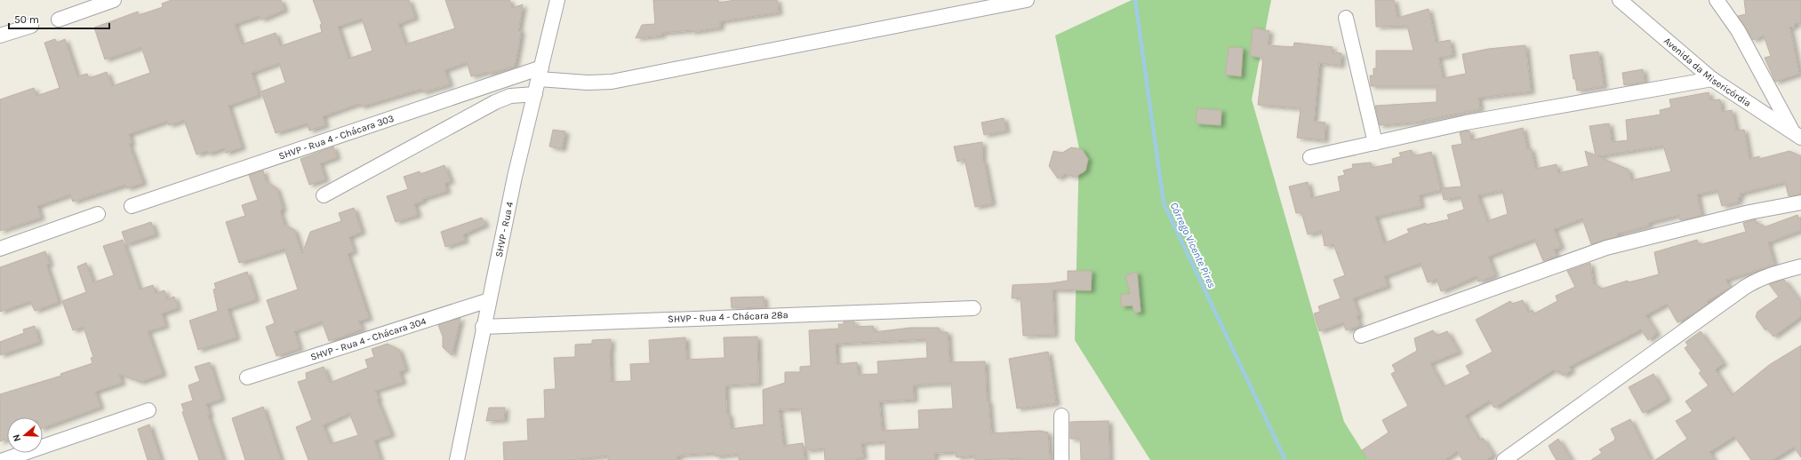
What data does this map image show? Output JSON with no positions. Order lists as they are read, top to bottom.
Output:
{
  "streets": {
    "street": [
      "Avenida da Misericórdia",
      "SHVP - Rua 4 - Chácara 303",
      "SHVP - Rua 4",
      "SHVP - Rua 4 - Chácara 28ª",
      "SHVP - Rua 4 - Chácara 304"
    ]
  },
  "crossings": [
    ["SHVP - Rua 4 - Chácara 303", "SHVP - Rua 4"],
    ["SHVP - Rua 4", "SHVP - Rua 4 - Chácara 28ª"],
    ["SHVP - Rua 4", "SHVP - Rua 4 - Chácara 304"]
  ],
  "water": ["Córrego Vicente Pires"],
  "scale_bar": "50 m",
  "north": "left"
}
